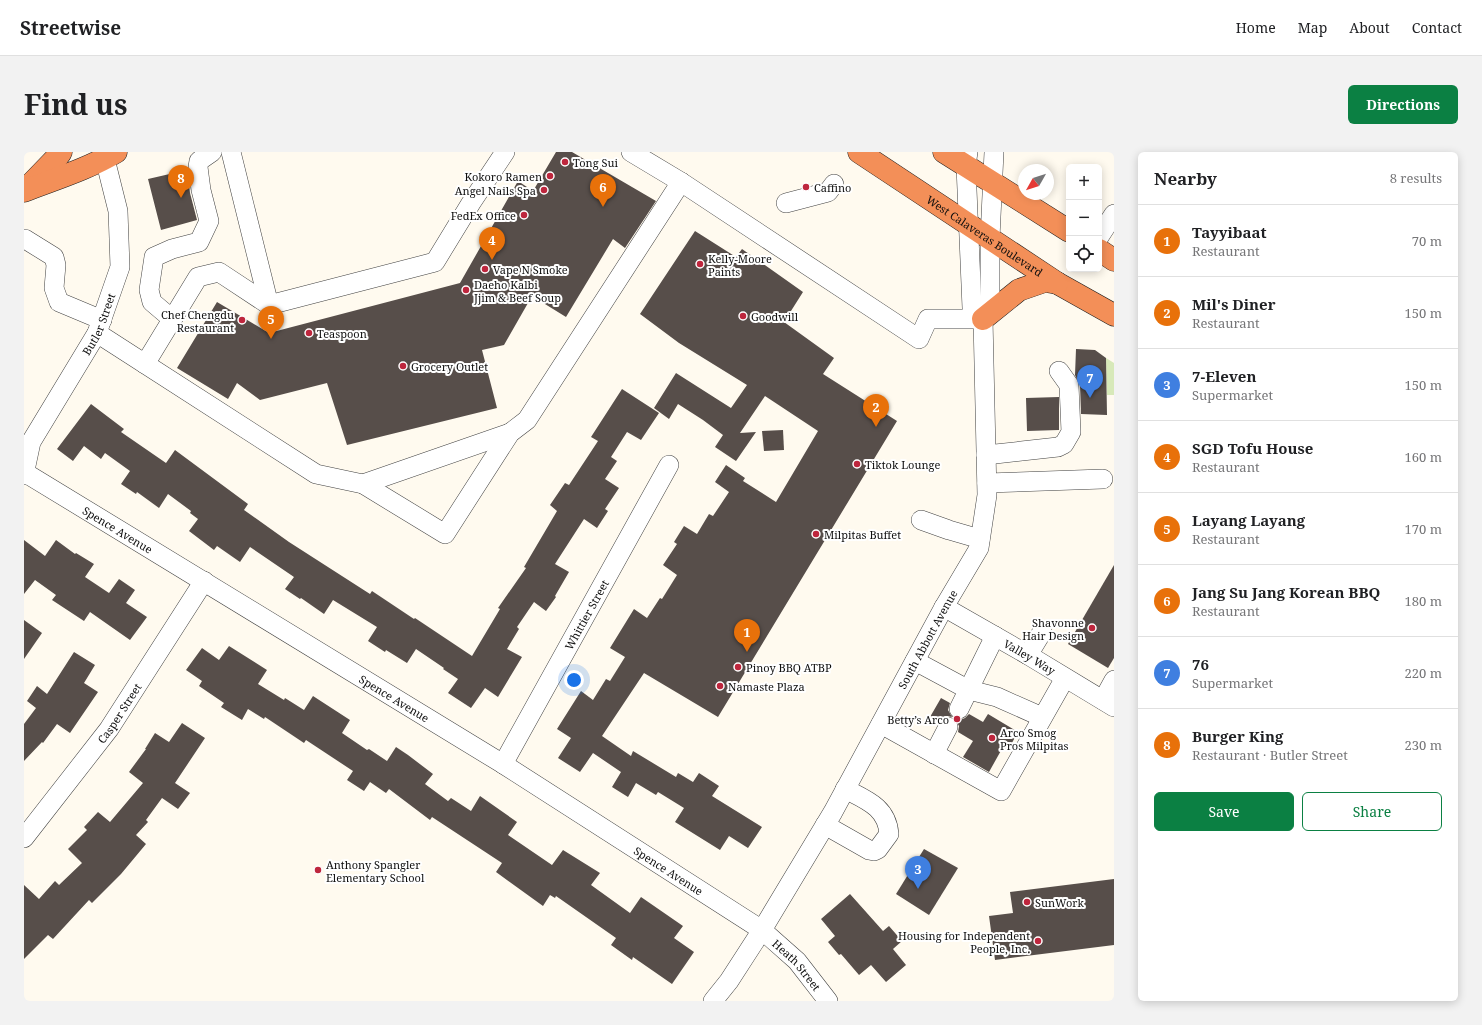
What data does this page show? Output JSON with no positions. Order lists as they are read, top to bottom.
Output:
{
  "streets": {
    "highway": ["West Calaveras Boulevard"],
    "street": [
      "Butler Street",
      "Spence Avenue",
      "Whittier Street",
      "South Abbott Avenue",
      "Valley Way",
      "Casper Street",
      "Heath Street"
    ]
  },
  "crossings": [
    ["West Calaveras Boulevard", "South Abbott Avenue"],
    ["Butler Street", "Spence Avenue"],
    ["Spence Avenue", "Whittier Street"],
    ["Spence Avenue", "South Abbott Avenue"],
    ["Spence Avenue", "Casper Street"],
    ["Spence Avenue", "Heath Street"],
    ["South Abbott Avenue", "Valley Way"],
    ["South Abbott Avenue", "Heath Street"]
  ],
  "places": [
    "Tong Sui",
    "Kokoro Ramen",
    "Caffino",
    "Angel Nails Spa",
    "FedEx Office",
    "Kelly-Moore Paints",
    "Vape N Smoke",
    "Daeho Kalbi Jjim & Beef Soup",
    "Goodwill",
    "Chef Chengdu Restaurant",
    "Teaspoon",
    "Grocery Outlet",
    "Tiktok Lounge",
    "Milpitas Buffet",
    "Shavonne Hair Design",
    "Pinoy BBQ ATBP",
    "Namaste Plaza",
    "Betty’s Arco",
    "Arco Smog Pros Milpitas",
    "Anthony Spangler Elementary School",
    "SunWork",
    "Housing for Independent People, Inc."
  ],
  "north": "bottom left",
  "page": {
    "header": "Streetwise",
    "nav": [
      "Home",
      "Map",
      "About",
      "Contact"
    ],
    "title": "Find us",
    "buttons": [
      "Directions",
      ["Save", "Share"]
    ],
    "heading": ["Nearby", "8 results"],
    "map_buttons": ["+", "−"],
    "pins": [
      "8",
      "6",
      "4",
      "5",
      "7",
      "2",
      "1",
      "3"
    ],
    "list": [
      {
        "mark": "1",
        "name": "Tayyibaat",
        "note": "Restaurant",
        "value": "70 m"
      },
      {
        "mark": "2",
        "name": "Mil's Diner",
        "note": "Restaurant",
        "value": "150 m"
      },
      {
        "mark": "3",
        "name": "7-Eleven",
        "note": "Supermarket",
        "value": "150 m"
      },
      {
        "mark": "4",
        "name": "SGD Tofu House",
        "note": "Restaurant",
        "value": "160 m"
      },
      {
        "mark": "5",
        "name": "Layang Layang",
        "note": "Restaurant",
        "value": "170 m"
      },
      {
        "mark": "6",
        "name": "Jang Su Jang Korean BBQ",
        "note": "Restaurant",
        "value": "180 m"
      },
      {
        "mark": "7",
        "name": "76",
        "note": "Supermarket",
        "value": "220 m"
      },
      {
        "mark": "8",
        "name": "Burger King",
        "note": "Restaurant · Butler Street",
        "value": "230 m"
      }
    ]
  }
}
